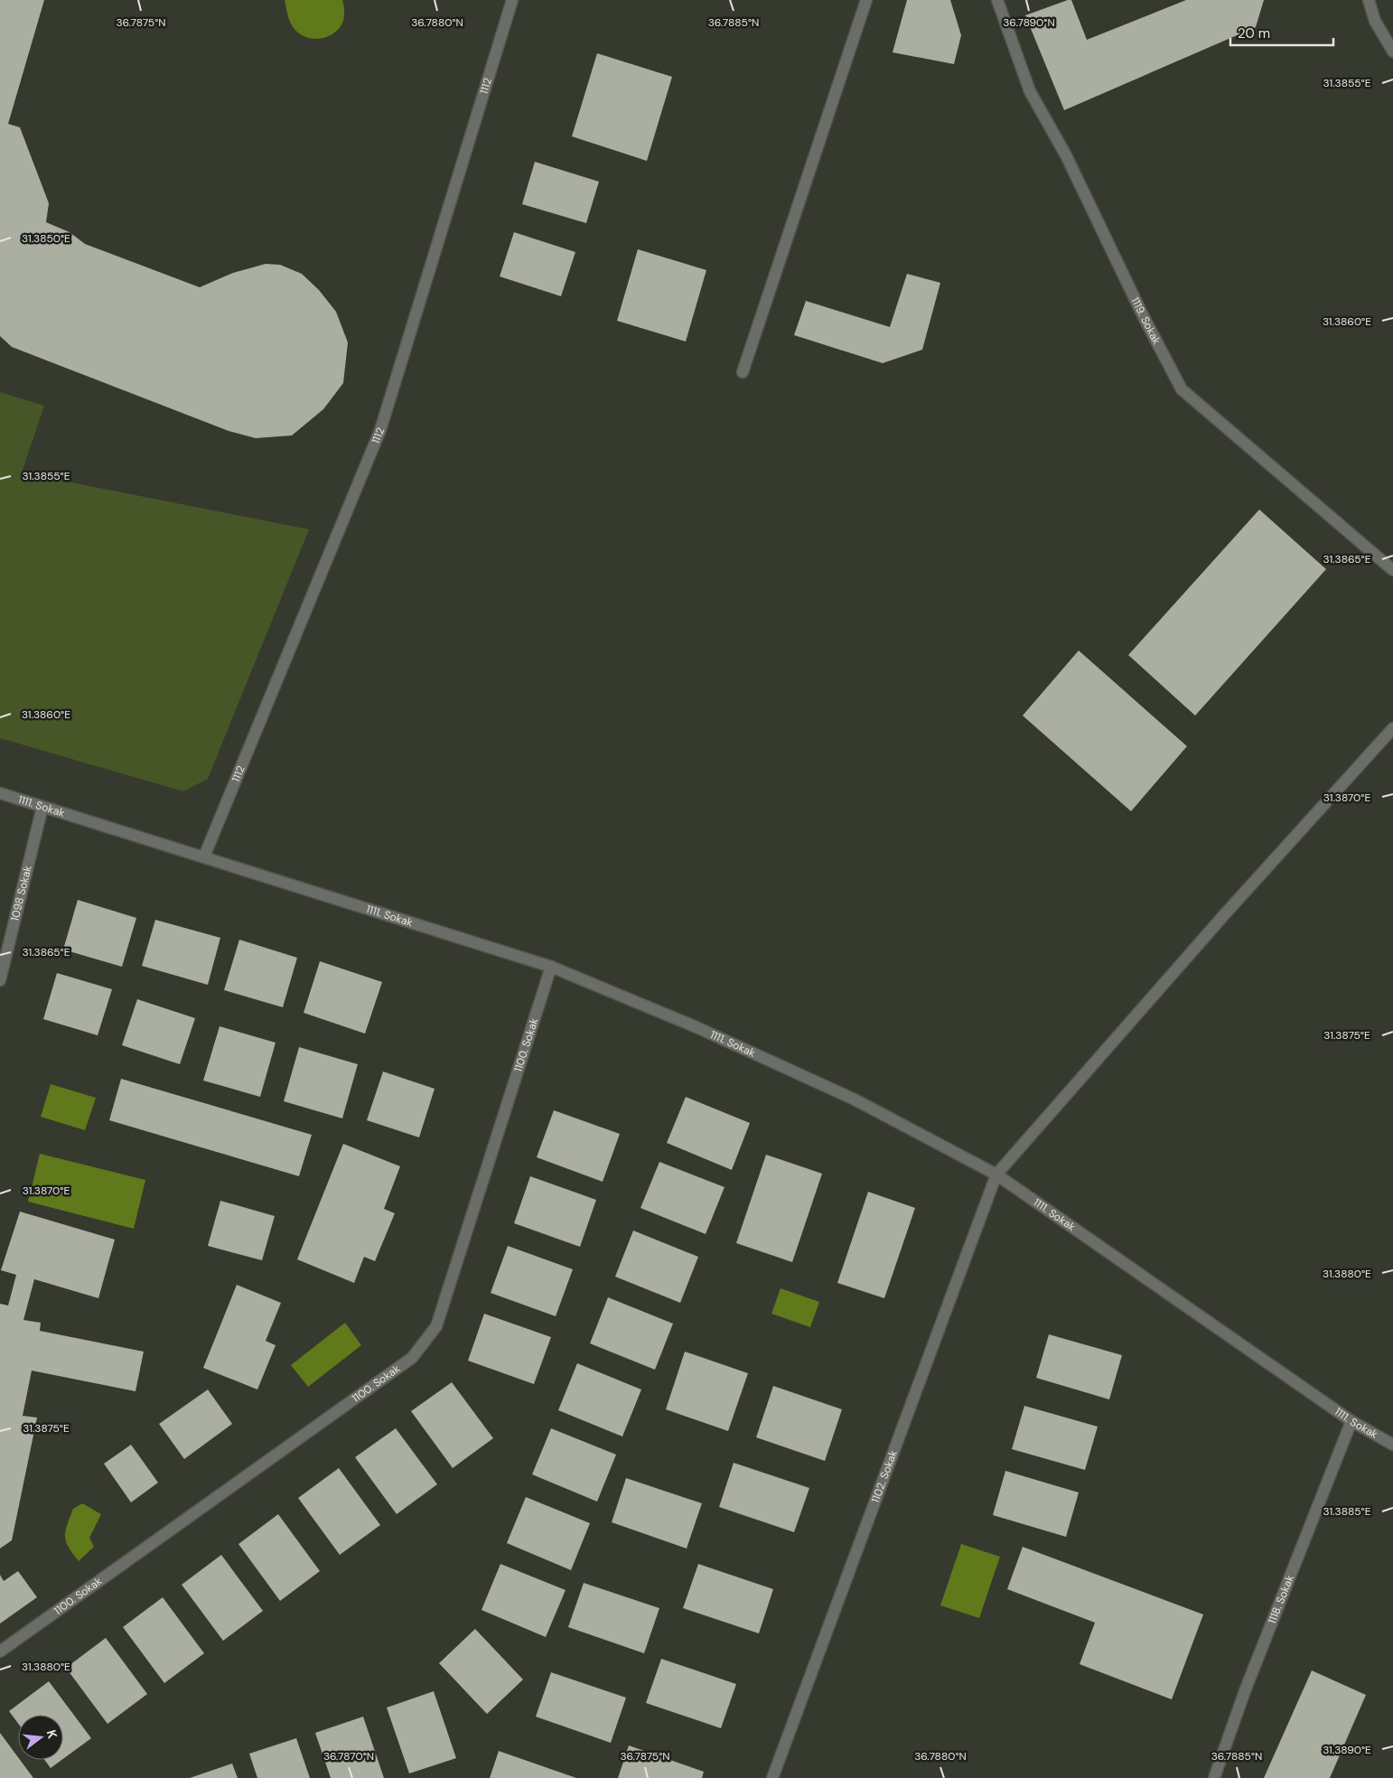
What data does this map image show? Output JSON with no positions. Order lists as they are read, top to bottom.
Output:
{
  "streets": {
    "street": [
      "1112",
      "1119. Sokak",
      "1111. Sokak",
      "1098 Sokak",
      "1100. Sokak",
      "1102. Sokak",
      "1118. Sokak"
    ]
  },
  "crossings": [
    ["1112", "1111. Sokak"],
    ["1111. Sokak", "1098 Sokak"],
    ["1111. Sokak", "1100. Sokak"],
    ["1111. Sokak", "1102. Sokak"],
    ["1111. Sokak", "1118. Sokak"]
  ],
  "scale_bar": "20 m",
  "north": "right",
  "coordinates": [
    "36.7875°N",
    "36.7880°N",
    "36.7885°N",
    "36.7890°N",
    "31.3855°E",
    "31.3850°E",
    "31.3860°E",
    "31.3865°E",
    "31.3870°E",
    "31.3875°E",
    "31.3880°E",
    "31.3885°E",
    "31.3890°E",
    "36.7870°N"
  ]
}
